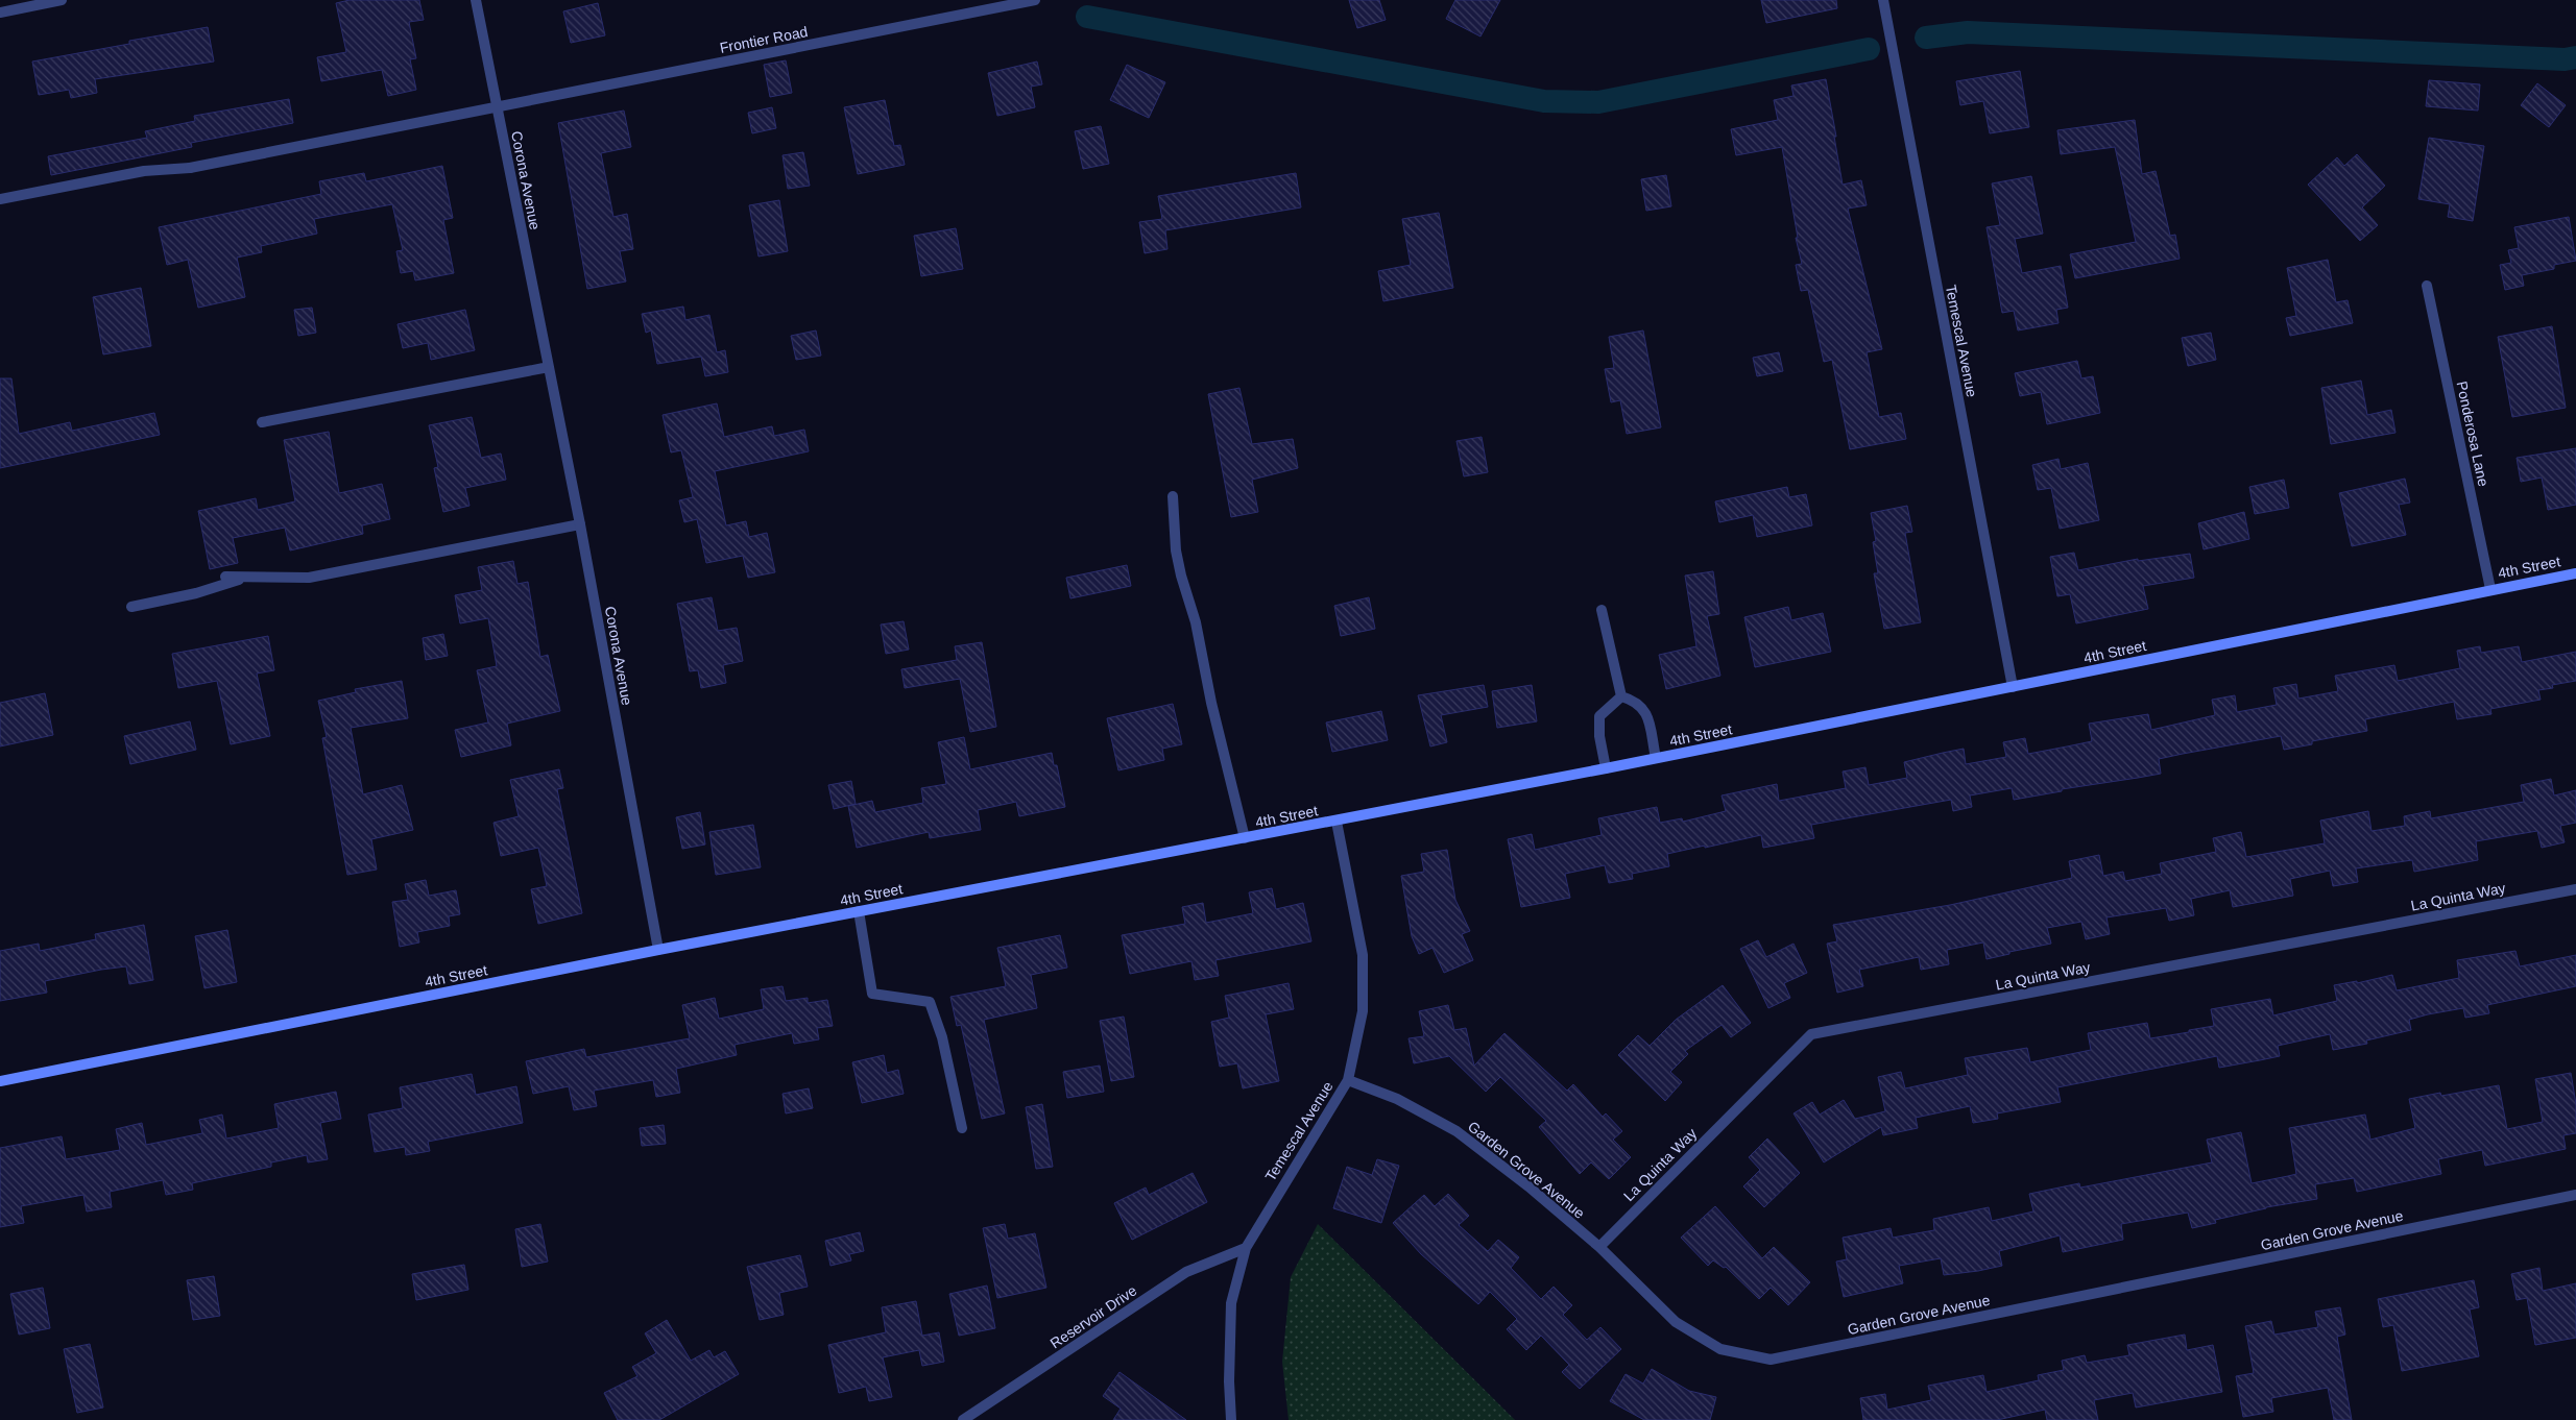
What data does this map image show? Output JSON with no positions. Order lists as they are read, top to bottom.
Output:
{
  "streets": {
    "street": [
      "Frontier Road",
      "Corona Avenue",
      "Temescal Avenue",
      "Ponderosa Lane",
      "4th Street",
      "La Quinta Way",
      "Garden Grove Avenue",
      "Reservoir Drive"
    ]
  },
  "crossings": [
    ["Frontier Road", "Corona Avenue"],
    ["Corona Avenue", "4th Street"],
    ["Temescal Avenue", "4th Street"],
    ["Temescal Avenue", "Garden Grove Avenue"],
    ["Temescal Avenue", "Reservoir Drive"],
    ["Ponderosa Lane", "4th Street"],
    ["La Quinta Way", "Garden Grove Avenue"]
  ]
}
